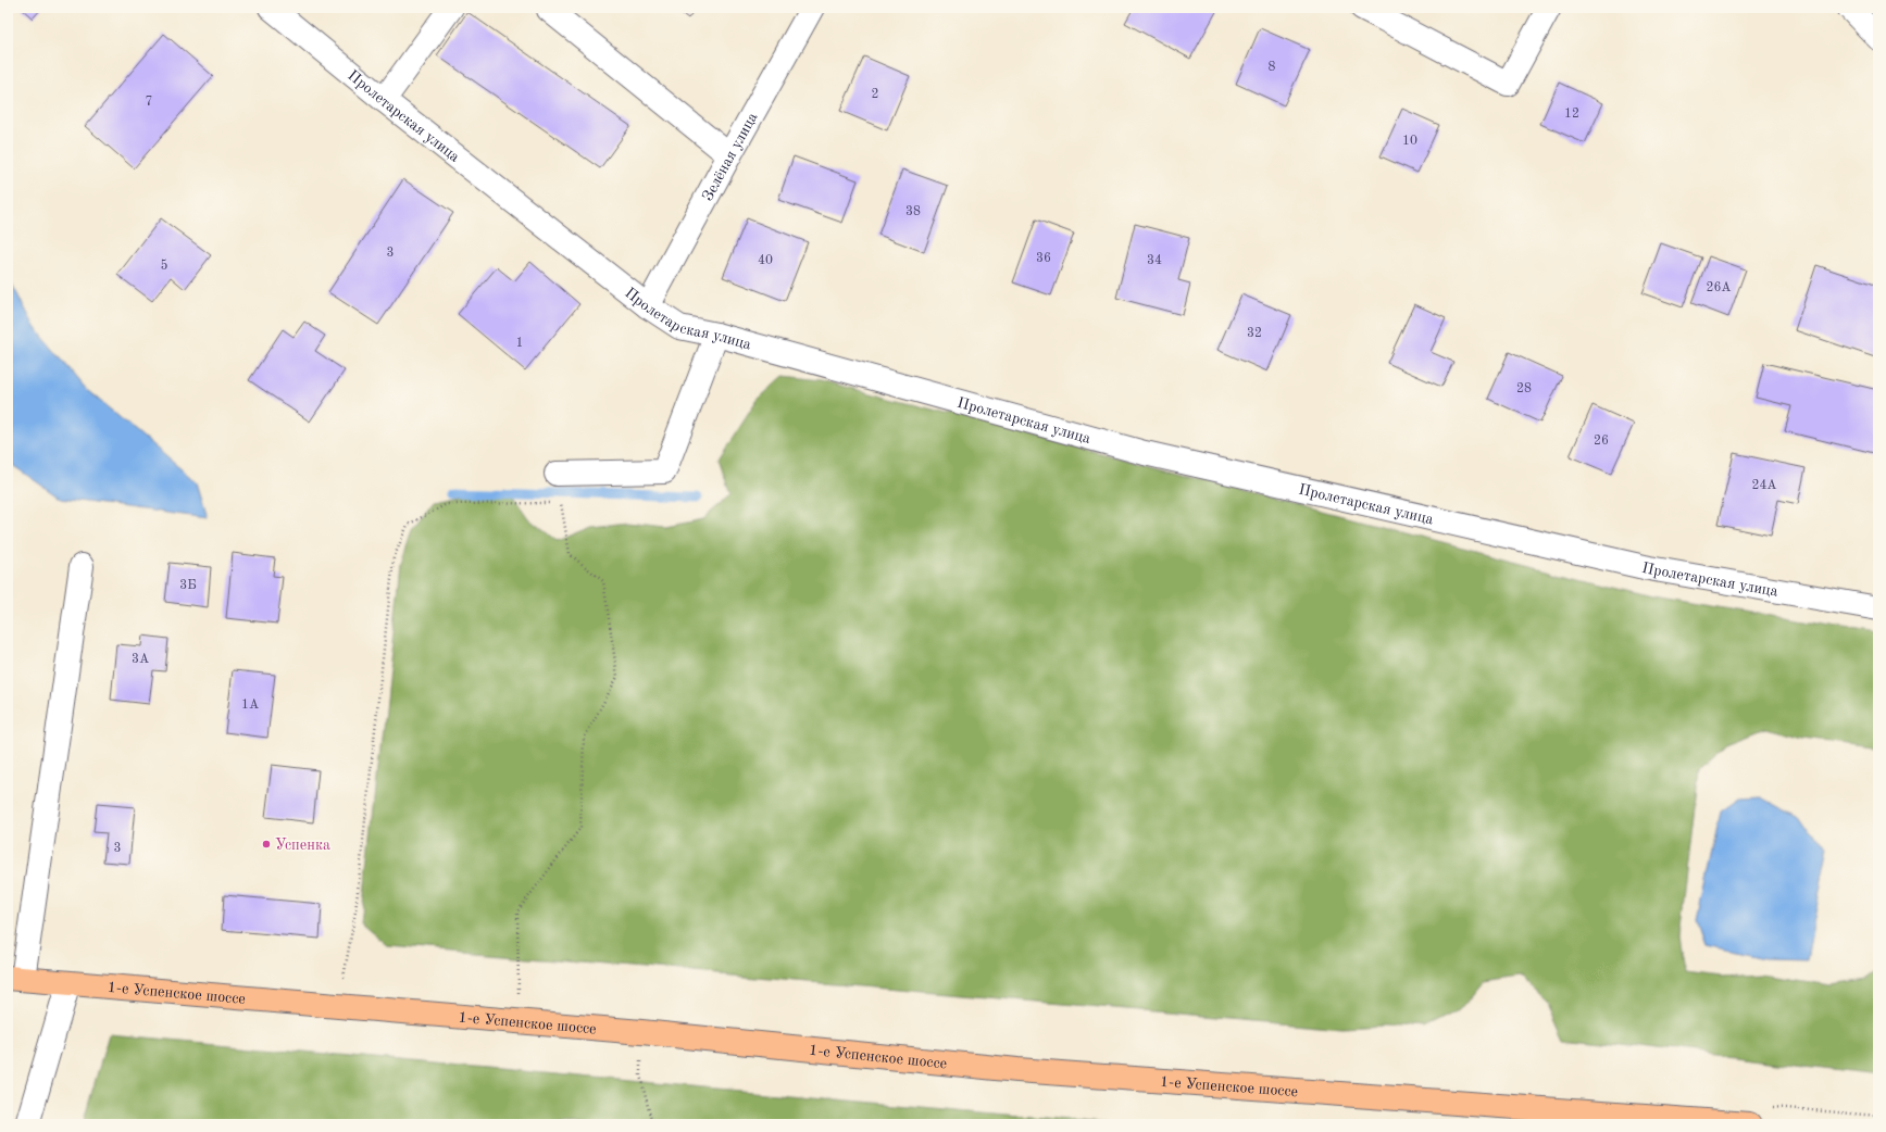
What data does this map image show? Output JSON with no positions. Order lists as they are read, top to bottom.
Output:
{
  "streets": {
    "main road": ["1-е Успенское шоссе"],
    "street": ["Пролетарская улица", "Зелёная улица"]
  },
  "crossings": [
    ["Пролетарская улица", "Зелёная улица"]
  ],
  "places": ["Успенка"],
  "house_numbers": [
    "8",
    "2",
    "7",
    "12",
    "10",
    "38",
    "3",
    "36",
    "40",
    "34",
    "5",
    "26А",
    "32",
    "1",
    "28",
    "26",
    "24А",
    "3Б",
    "3А",
    "1А",
    "3"
  ]
}
